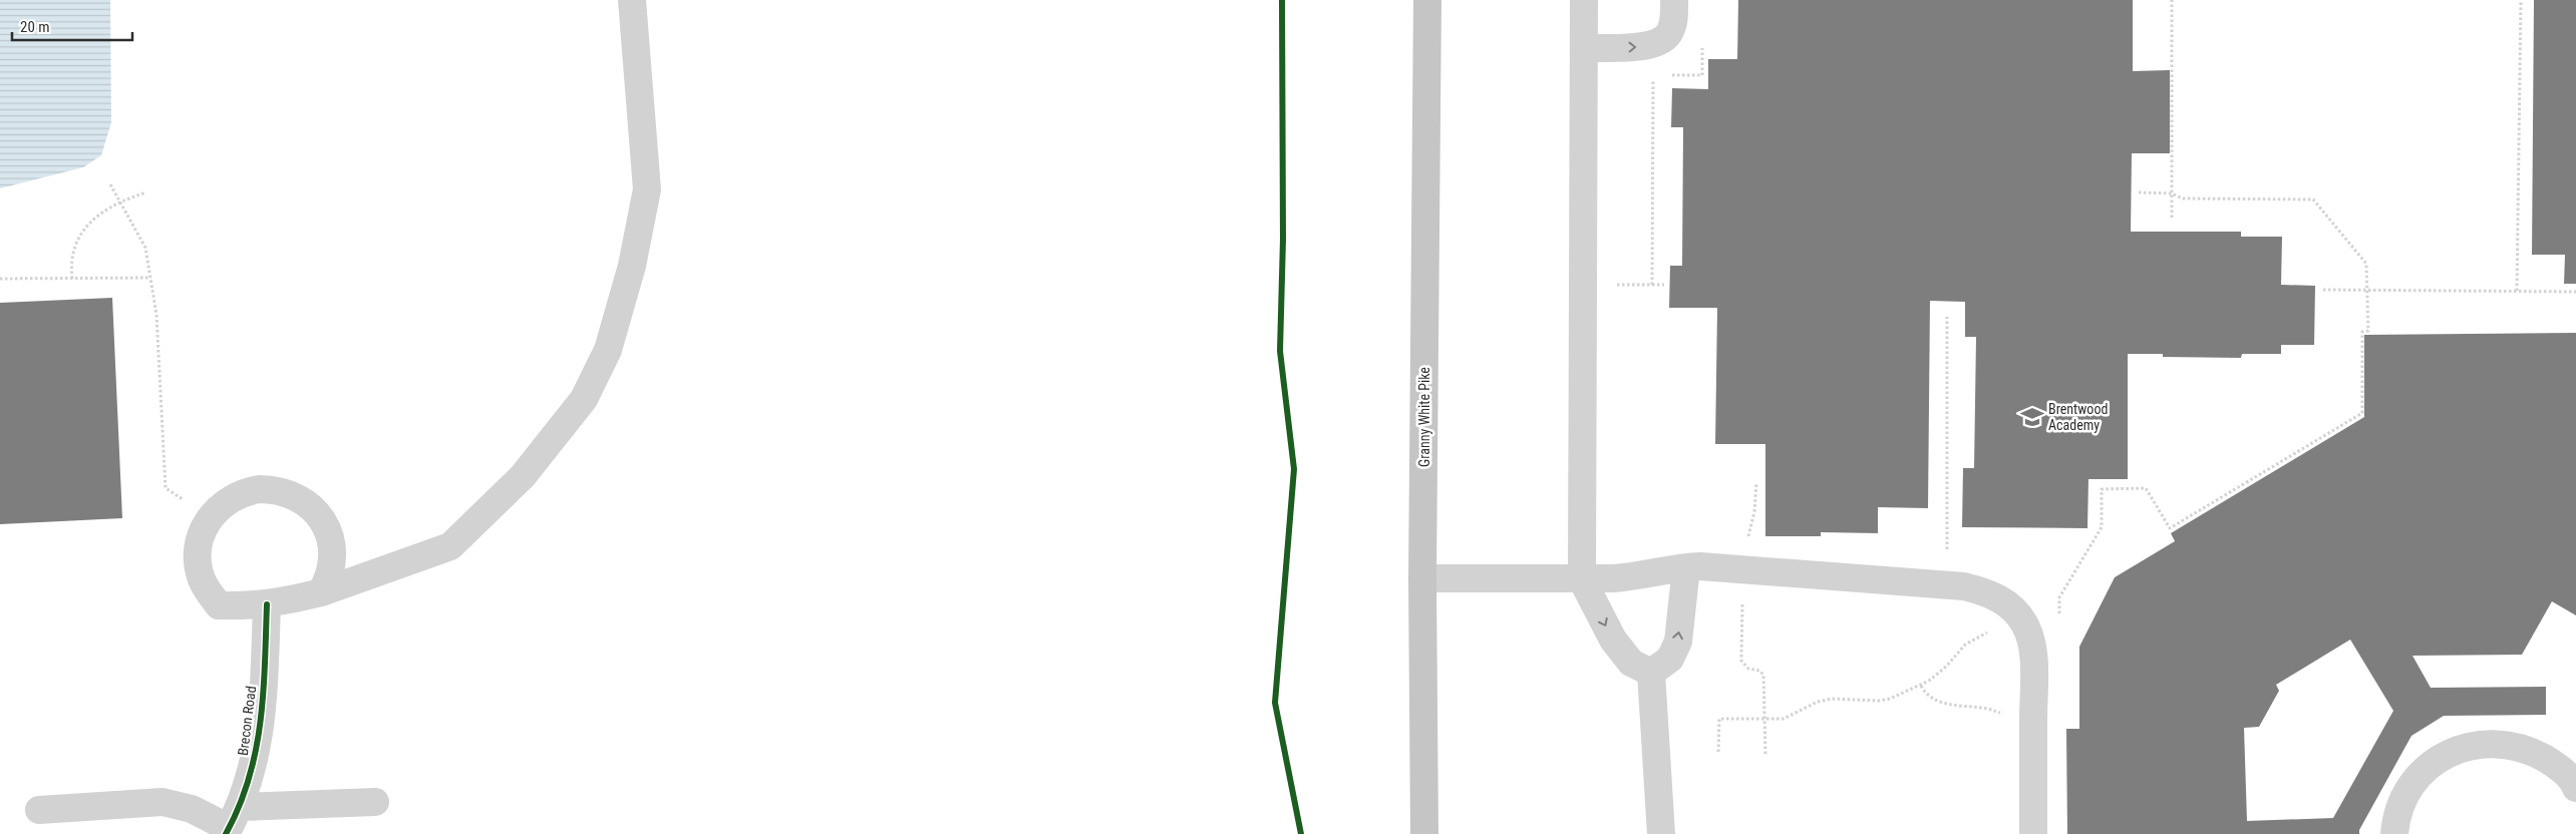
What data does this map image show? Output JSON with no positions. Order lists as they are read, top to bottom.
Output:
{
  "streets": {
    "main road": ["Granny White Pike"],
    "street": ["Brecon Road"]
  },
  "places": {
    "school or university": ["Brentwood Academy"]
  },
  "scale_bar": "20 m"
}
